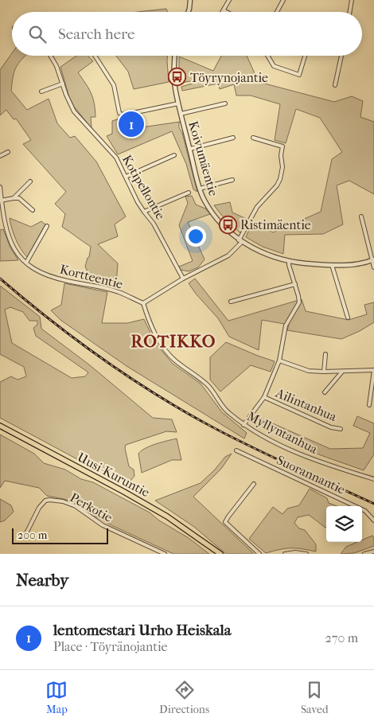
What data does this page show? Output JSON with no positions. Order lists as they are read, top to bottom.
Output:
{
  "streets": {
    "main road": ["Uusi-Kuruntie"],
    "street": [
      "Koivumäentie",
      "Kotipellontie",
      "Kortteentie",
      "Ailintanhua",
      "Myllyntanhua",
      "Suorannantie",
      "Perkotie"
    ]
  },
  "crossings": [
    ["Kortteentie", "Myllyntanhua"]
  ],
  "districts": ["ROTIKKO"],
  "places": {
    "bus stop": ["Töyrynojantie", "Ristimäentie"]
  },
  "scale_bar": "200 m",
  "page": {
    "search": "Search here",
    "pins": "1",
    "scale": "200 m",
    "heading": "Nearby",
    "list": [
      {
        "mark": "1",
        "name": "lentomestari Urho Heiskala",
        "note": "Place · Töyränojantie",
        "value": "270 m"
      }
    ],
    "nav": ["Map", "Directions", "Saved"]
  }
}
